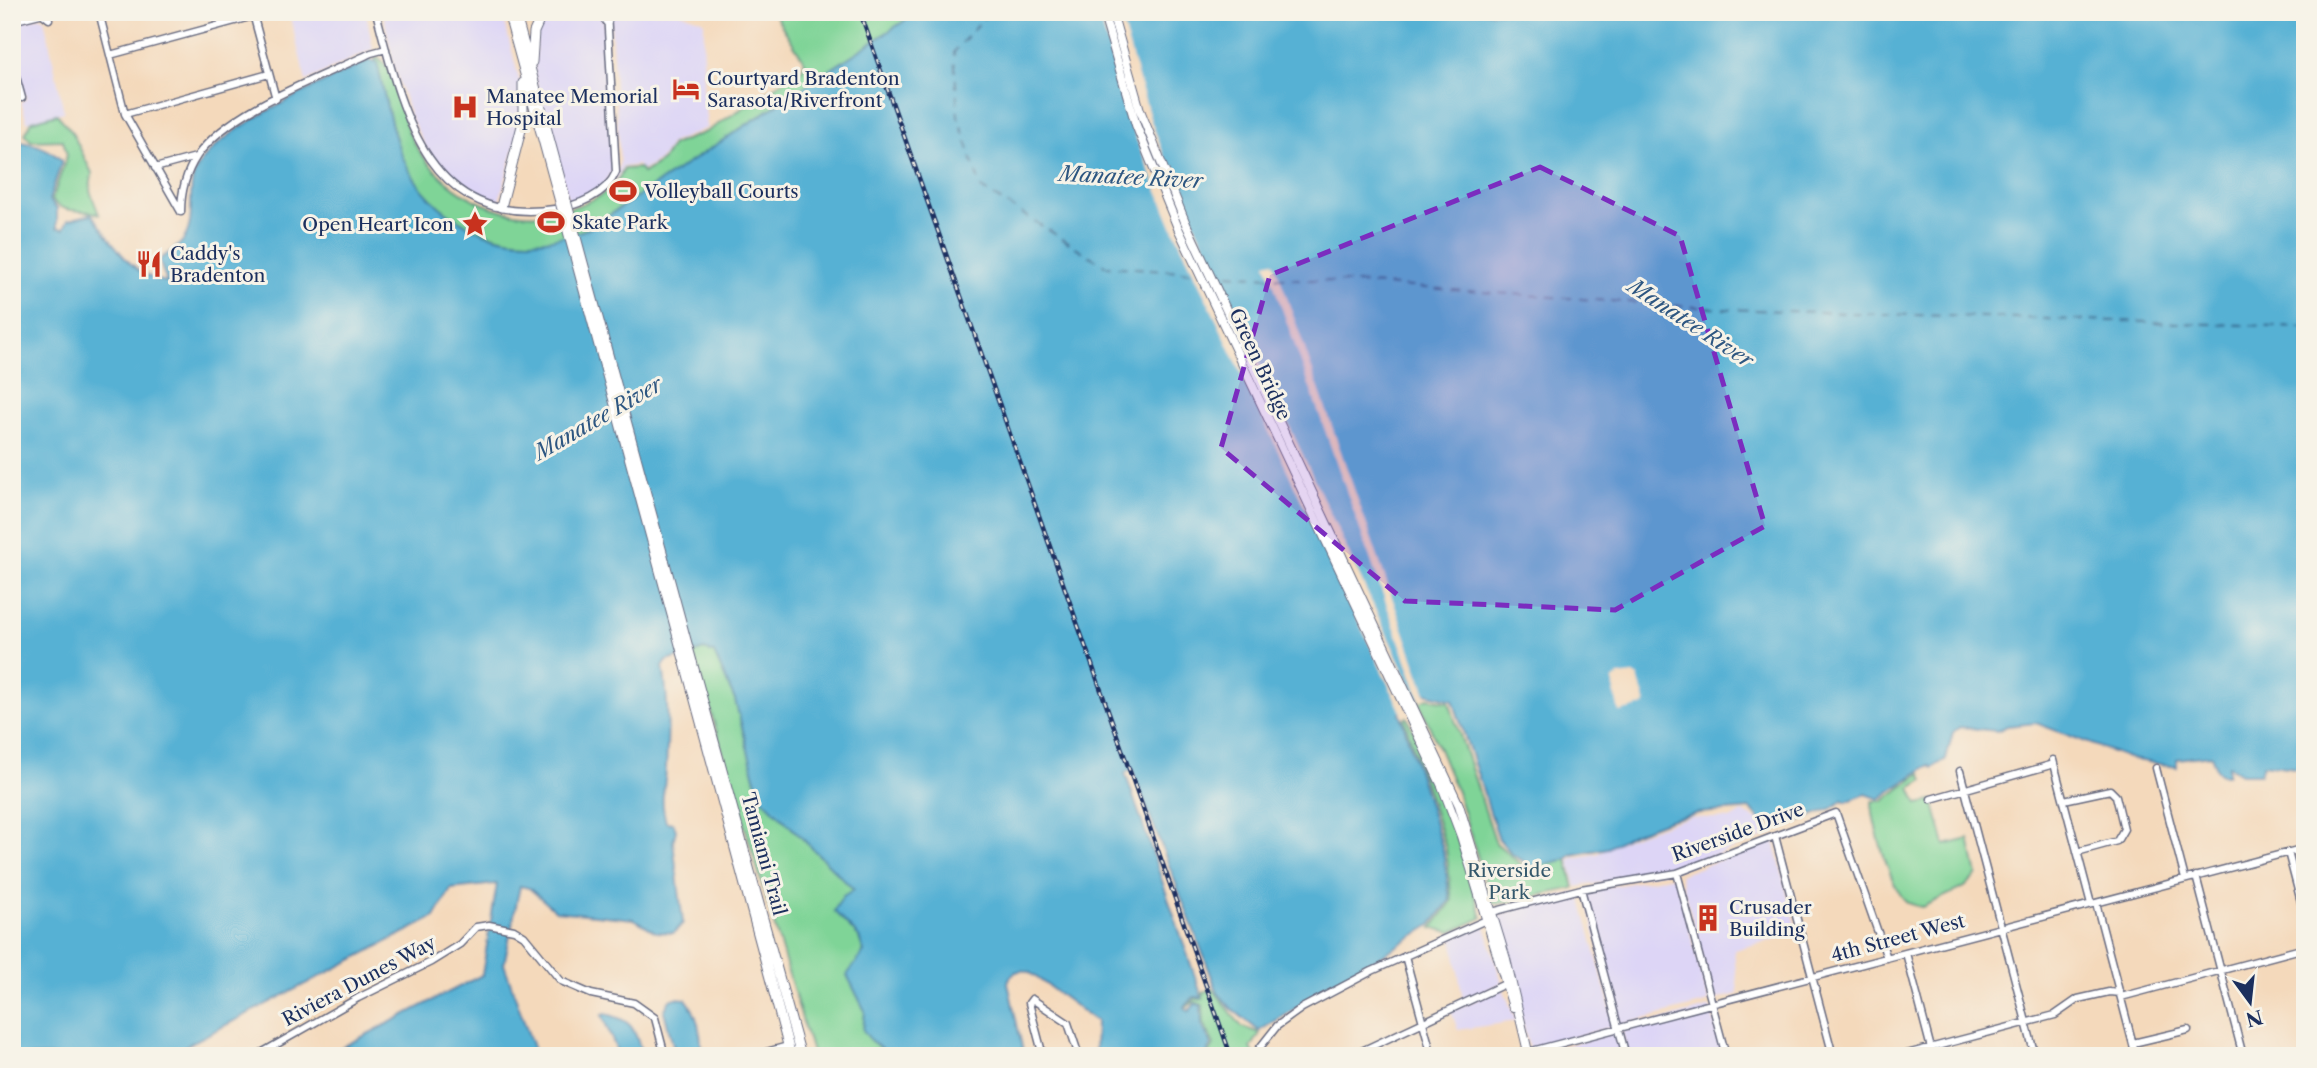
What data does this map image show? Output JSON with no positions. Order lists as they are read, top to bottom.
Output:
{
  "streets": {
    "highway": ["Tamiami Trail"],
    "main road": ["Green Bridge"],
    "street": ["Riverside Drive", "4th Street West", "Riviera Dunes Way"]
  },
  "crossings": [
    ["Riverside Drive", "4th Street West"]
  ],
  "water": ["Manatee River"],
  "parks": ["Riverside Park"],
  "places": {
    "hotel": ["Courtyard Bradenton Sarasota/Riverfront"],
    "hospital": ["Manatee Memorial Hospital"],
    "sports": ["Volleyball Courts", "Skate Park"],
    "place": ["Open Heart Icon"],
    "restaurant": ["Caddy's Bradenton"],
    "building": ["Crusader Building"]
  },
  "north": "bottom"
}
